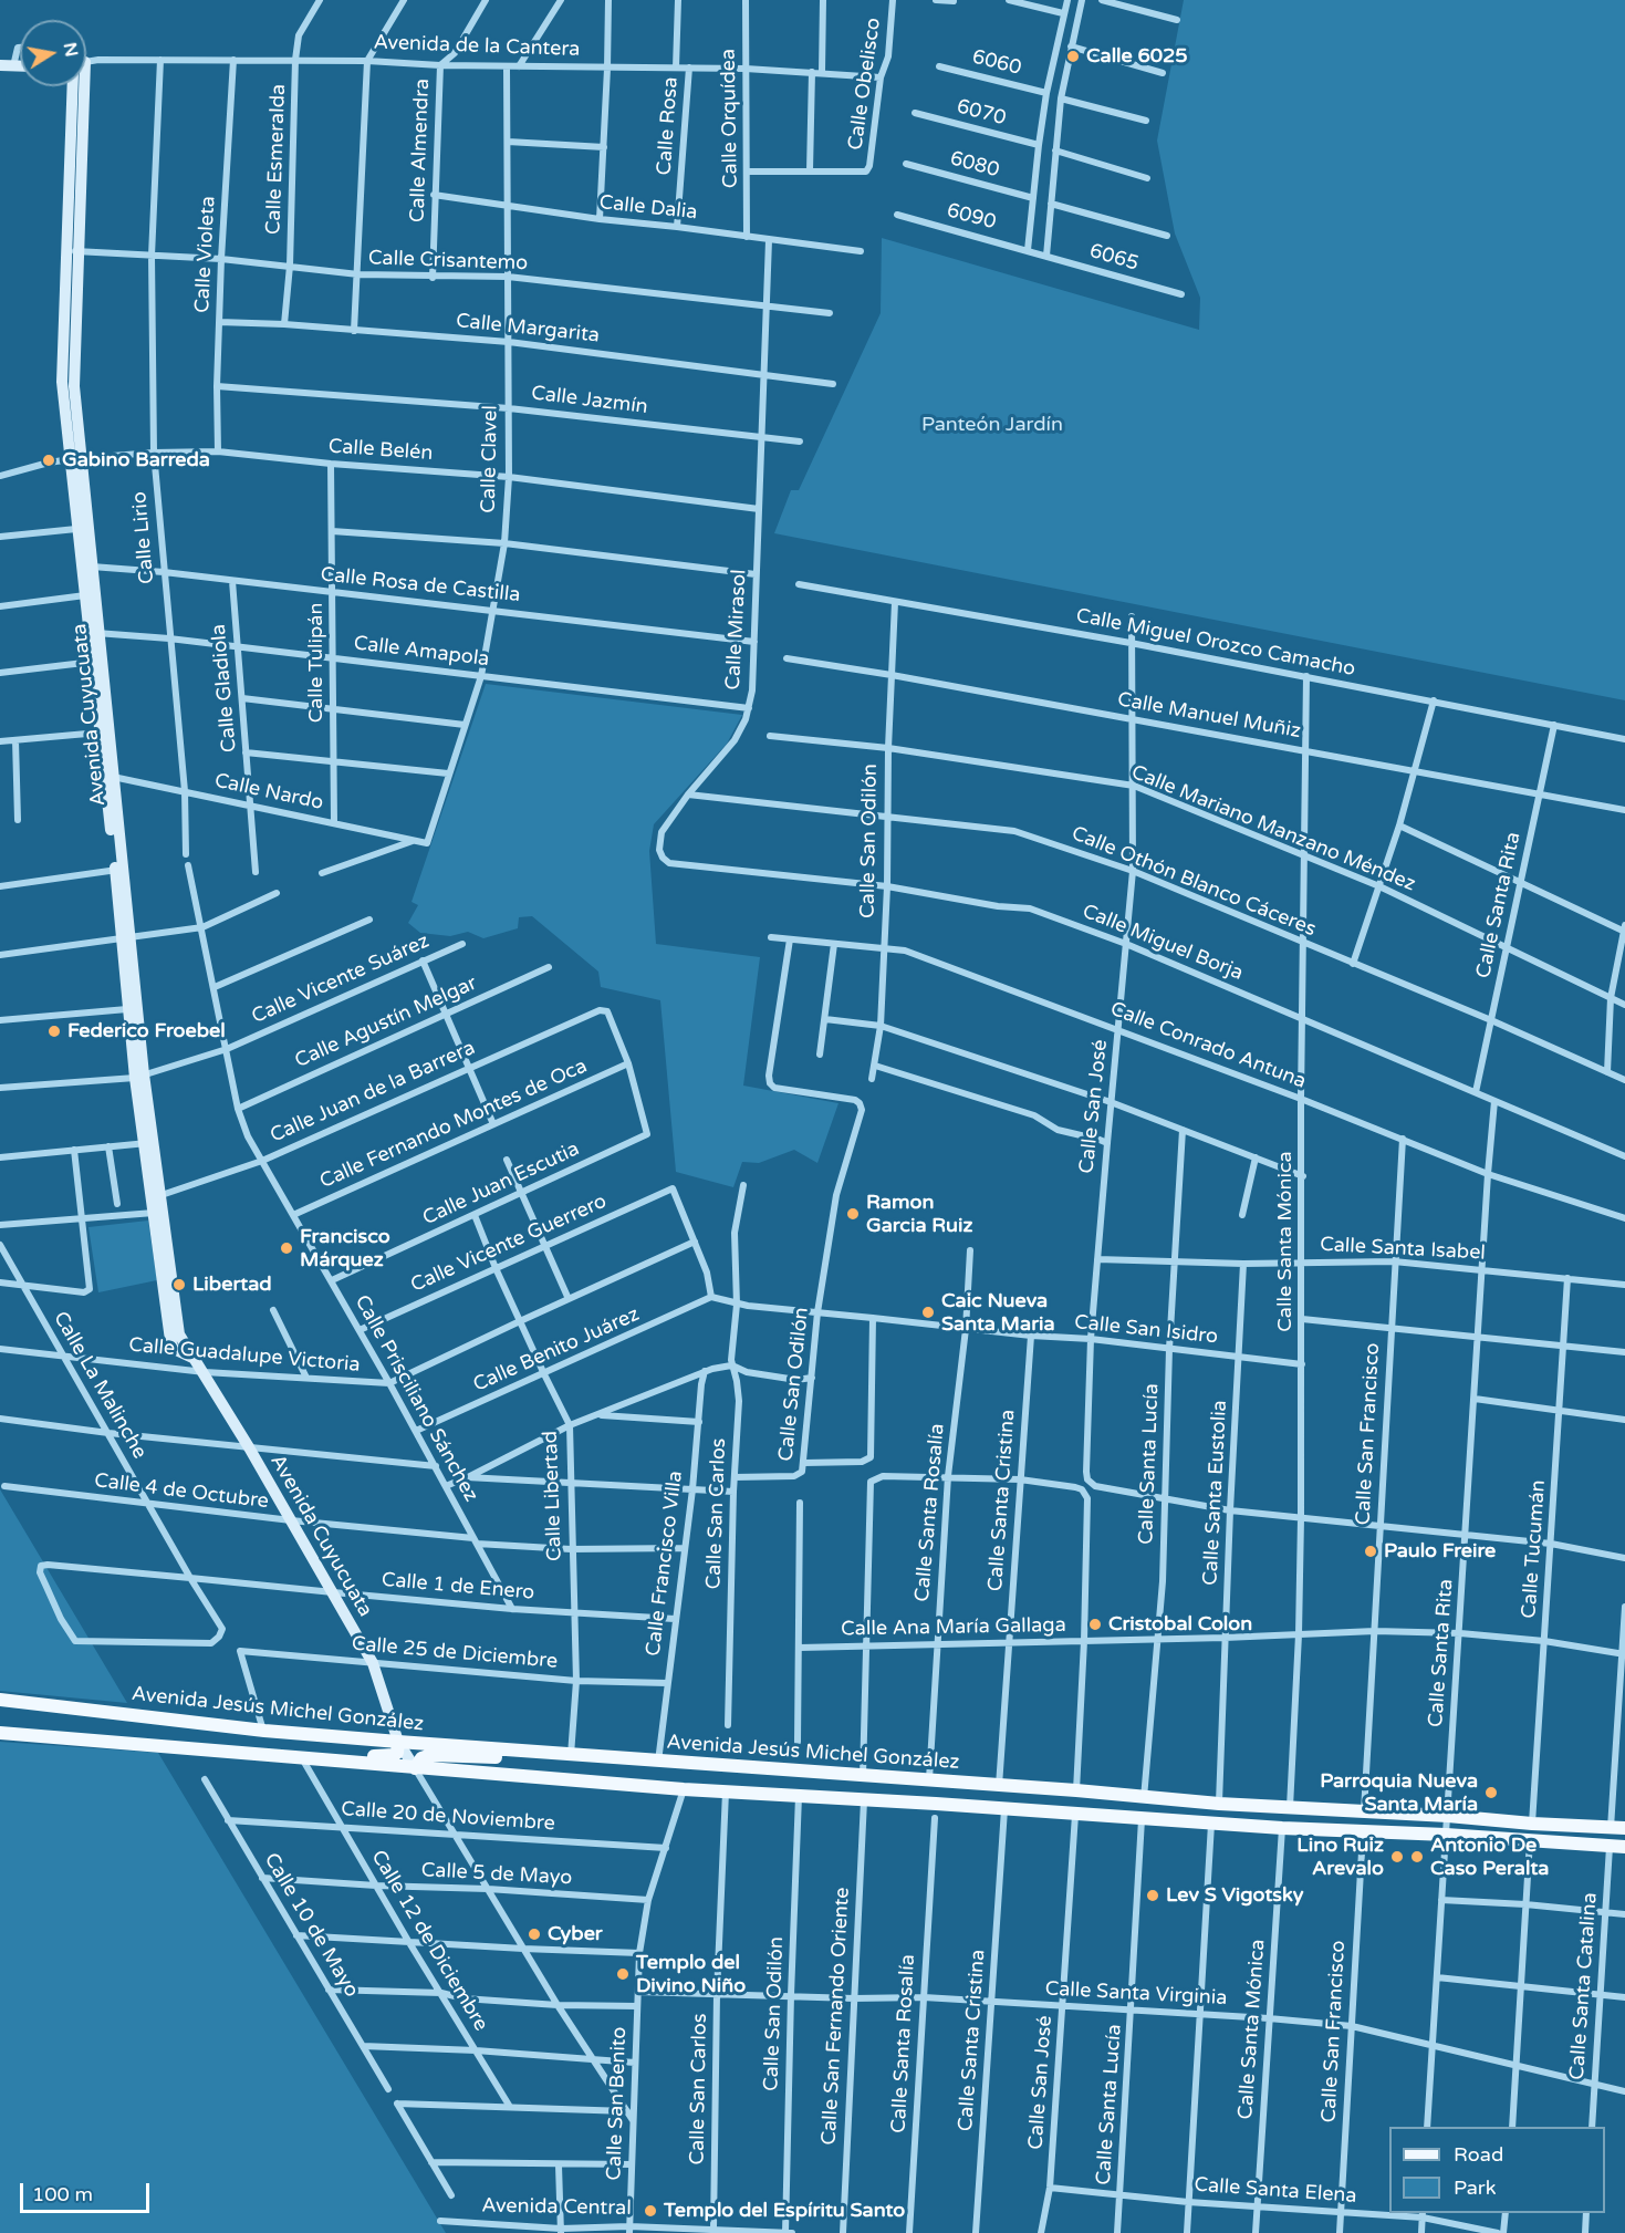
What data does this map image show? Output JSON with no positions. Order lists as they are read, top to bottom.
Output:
{
  "streets": {
    "main road": ["Avenida Jesús Michel González"],
    "street": [
      "Avenida de la Cantera",
      "6060",
      "Calle Obelisco",
      "6070",
      "Calle Orquídea",
      "Calle Rosa",
      "Calle Almendra",
      "Calle Esmeralda",
      "6080",
      "Calle Dalia",
      "6090",
      "Calle Violeta",
      "6065",
      "Calle Crisantemo",
      "Calle Margarita",
      "Calle Jazmín",
      "Calle Belén",
      "Calle Clavel",
      "Calle Lirio",
      "Calle Rosa de Castilla",
      "Calle Mirasol",
      "Calle Miguel Orozco Camacho",
      "Calle Amapola",
      "Calle Tulipán",
      "Calle Gladiola",
      "Avenida Cuyucuata",
      "Calle Manuel Muñiz",
      "Calle Nardo",
      "Calle Mariano Manzano Méndez",
      "Calle San Odilón",
      "Calle Othón Blanco Cáceres",
      "Calle Santa Rita",
      "Calle Miguel Borja",
      "Calle Vicente Suárez",
      "Calle Agustín Melgar",
      "Calle Conrado Antuna",
      "Calle Juan de la Barrera",
      "Calle San José",
      "Calle Fernando Montes de Oca",
      "Calle Juan Escutia",
      "Calle Santa Mónica",
      "Calle Vicente Guerrero",
      "Calle Santa Isabel",
      "Calle San Isidro",
      "Calle Benito Juárez",
      "Calle Guadalupe Victoria",
      "Calle La Malinche",
      "Calle Prisciliano Sánchez",
      "Calle San Francisco",
      "Calle Santa Lucía",
      "Calle 4 de Octubre",
      "Calle Santa Eustolia",
      "Calle Libertad",
      "Calle Santa Cristina",
      "Calle Santa Rosalía",
      "Calle San Carlos",
      "Calle Tucumán",
      "Calle Francisco Villa",
      "Calle 1 de Enero",
      "Calle Ana María Gallaga",
      "Calle 25 de Diciembre",
      "Calle 20 de Noviembre",
      "Calle 5 de Mayo",
      "Calle 10 de Mayo",
      "Calle 12 de Diciembre",
      "Calle Santa Catalina",
      "Calle Santa Virginia",
      "Calle San Fernando Oriente",
      "Calle San Benito",
      "Calle Santa Elena",
      "Avenida Central"
    ]
  },
  "crossings": [
    ["Avenida de la Cantera", "Calle Obelisco"],
    ["Avenida de la Cantera", "Calle Orquídea"],
    ["Avenida de la Cantera", "Calle Rosa"],
    ["Avenida de la Cantera", "Calle Almendra"],
    ["Avenida de la Cantera", "Calle Esmeralda"],
    ["Avenida de la Cantera", "Calle Violeta"],
    ["Avenida de la Cantera", "Calle Clavel"],
    ["Avenida de la Cantera", "Calle Lirio"],
    ["Calle Orquídea", "Calle Dalia"],
    ["Calle Rosa", "Calle Dalia"],
    ["Calle Almendra", "Calle Dalia"],
    ["Calle Almendra", "Calle Crisantemo"],
    ["Calle Esmeralda", "Calle Crisantemo"],
    ["Calle Esmeralda", "Calle Margarita"],
    ["Calle Dalia", "Calle Clavel"],
    ["Calle Dalia", "Calle Mirasol"],
    ["6090", "6065"],
    ["Calle Violeta", "Calle Crisantemo"],
    ["Calle Violeta", "Calle Margarita"],
    ["Calle Violeta", "Calle Jazmín"],
    ["Calle Violeta", "Calle Belén"],
    ["Calle Crisantemo", "Calle Clavel"],
    ["Calle Crisantemo", "Calle Lirio"],
    ["Calle Crisantemo", "Calle Mirasol"],
    ["Calle Crisantemo", "Avenida Cuyucuata"],
    ["Calle Margarita", "Calle Clavel"],
    ["Calle Margarita", "Calle Mirasol"],
    ["Calle Jazmín", "Calle Clavel"],
    ["Calle Jazmín", "Calle Mirasol"],
    ["Calle Belén", "Calle Clavel"],
    ["Calle Belén", "Calle Lirio"],
    ["Calle Belén", "Calle Mirasol"],
    ["Calle Belén", "Calle Tulipán"],
    ["Calle Belén", "Avenida Cuyucuata"],
    ["Calle Clavel", "Calle Rosa de Castilla"],
    ["Calle Clavel", "Calle Amapola"],
    ["Calle Clavel", "Calle Nardo"],
    ["Calle Lirio", "Calle Rosa de Castilla"],
    ["Calle Lirio", "Calle Amapola"],
    ["Calle Lirio", "Calle Nardo"],
    ["Calle Rosa de Castilla", "Calle Mirasol"],
    ["Calle Rosa de Castilla", "Calle Tulipán"],
    ["Calle Rosa de Castilla", "Calle Gladiola"],
    ["Calle Rosa de Castilla", "Avenida Cuyucuata"],
    ["Calle Mirasol", "Calle Amapola"],
    ["Calle Mirasol", "Calle Othón Blanco Cáceres"],
    ["Calle Mirasol", "Calle Miguel Borja"],
    ["Calle Miguel Orozco Camacho", "Calle San Odilón"],
    ["Calle Miguel Orozco Camacho", "Calle Santa Rita"],
    ["Calle Miguel Orozco Camacho", "Calle San José"],
    ["Calle Miguel Orozco Camacho", "Calle Santa Mónica"],
    ["Calle Amapola", "Calle Tulipán"],
    ["Calle Amapola", "Calle Gladiola"],
    ["Calle Amapola", "Avenida Cuyucuata"],
    ["Calle Tulipán", "Calle Nardo"],
    ["Calle Gladiola", "Calle Nardo"],
    ["Avenida Cuyucuata", "Calle Nardo"],
    ["Avenida Cuyucuata", "Calle Vicente Suárez"],
    ["Avenida Cuyucuata", "Calle Juan de la Barrera"],
    ["Avenida Cuyucuata", "Calle Guadalupe Victoria"],
    ["Avenida Cuyucuata", "Calle 4 de Octubre"],
    ["Avenida Cuyucuata", "Calle 1 de Enero"],
    ["Avenida Cuyucuata", "Calle 25 de Diciembre"],
    ["Avenida Cuyucuata", "Avenida Jesús Michel González"],
    ["Calle Manuel Muñiz", "Calle San Odilón"],
    ["Calle Manuel Muñiz", "Calle Santa Rita"],
    ["Calle Manuel Muñiz", "Calle San José"],
    ["Calle Manuel Muñiz", "Calle Santa Mónica"],
    ["Calle Mariano Manzano Méndez", "Calle San Odilón"],
    ["Calle Mariano Manzano Méndez", "Calle Santa Rita"],
    ["Calle Mariano Manzano Méndez", "Calle San José"],
    ["Calle Mariano Manzano Méndez", "Calle Santa Mónica"],
    ["Calle San Odilón", "Calle Othón Blanco Cáceres"],
    ["Calle San Odilón", "Calle Miguel Borja"],
    ["Calle San Odilón", "Calle Conrado Antuna"],
    ["Calle San Odilón", "Calle San Isidro"],
    ["Calle San Odilón", "Calle San Carlos"],
    ["Calle San Odilón", "Calle Santa Virginia"],
    ["Calle San Odilón", "Avenida Central"],
    ["Calle Othón Blanco Cáceres", "Calle Santa Rita"],
    ["Calle Othón Blanco Cáceres", "Calle San José"],
    ["Calle Othón Blanco Cáceres", "Calle Santa Mónica"],
    ["Calle Santa Rita", "Calle Miguel Borja"],
    ["Calle Santa Rita", "Calle Conrado Antuna"],
    ["Calle Santa Rita", "Calle Santa Isabel"],
    ["Calle Santa Rita", "Calle Ana María Gallaga"],
    ["Calle Santa Rita", "Avenida Jesús Michel González"],
    ["Calle Santa Rita", "Calle Santa Virginia"],
    ["Calle Miguel Borja", "Calle San José"],
    ["Calle Miguel Borja", "Calle Santa Mónica"],
    ["Calle Vicente Suárez", "Calle Prisciliano Sánchez"],
    ["Calle Agustín Melgar", "Calle Prisciliano Sánchez"],
    ["Calle Conrado Antuna", "Calle San José"],
    ["Calle Conrado Antuna", "Calle Santa Mónica"],
    ["Calle Conrado Antuna", "Calle San Francisco"],
    ["Calle Juan de la Barrera", "Calle Fernando Montes de Oca"],
    ["Calle Juan de la Barrera", "Calle Juan Escutia"],
    ["Calle Juan de la Barrera", "Calle Prisciliano Sánchez"],
    ["Calle San José", "Calle Santa Isabel"],
    ["Calle San José", "Calle San Isidro"],
    ["Calle San José", "Calle Santa Lucía"],
    ["Calle San José", "Calle Santa Virginia"],
    ["Calle San José", "Calle Santa Elena"],
    ["Calle Fernando Montes de Oca", "Calle Juan Escutia"],
    ["Calle Fernando Montes de Oca", "Calle Prisciliano Sánchez"],
    ["Calle Juan Escutia", "Calle Prisciliano Sánchez"],
    ["Calle Juan Escutia", "Calle Libertad"],
    ["Calle Santa Mónica", "Calle Santa Isabel"],
    ["Calle Santa Mónica", "Calle San Isidro"],
    ["Calle Santa Mónica", "Calle Ana María Gallaga"],
    ["Calle Santa Mónica", "Avenida Jesús Michel González"],
    ["Calle Santa Mónica", "Calle Santa Virginia"],
    ["Calle Santa Mónica", "Calle Santa Elena"],
    ["Calle Vicente Guerrero", "Calle Guadalupe Victoria"],
    ["Calle Vicente Guerrero", "Calle Prisciliano Sánchez"],
    ["Calle Vicente Guerrero", "Calle Libertad"],
    ["Calle Santa Isabel", "Calle San Francisco"],
    ["Calle Santa Isabel", "Calle Santa Lucía"],
    ["Calle Santa Isabel", "Calle Santa Eustolia"],
    ["Calle Santa Isabel", "Calle Tucumán"],
    ["Calle San Isidro", "Calle Benito Juárez"],
    ["Calle San Isidro", "Calle Santa Lucía"],
    ["Calle San Isidro", "Calle Santa Eustolia"],
    ["Calle San Isidro", "Calle Santa Cristina"],
    ["Calle San Isidro", "Calle Santa Rosalía"],
    ["Calle San Isidro", "Calle San Carlos"],
    ["Calle Benito Juárez", "Calle Prisciliano Sánchez"],
    ["Calle Benito Juárez", "Calle Libertad"],
    ["Calle Guadalupe Victoria", "Calle La Malinche"],
    ["Calle Guadalupe Victoria", "Calle Prisciliano Sánchez"],
    ["Calle Guadalupe Victoria", "Calle Libertad"],
    ["Calle La Malinche", "Calle 4 de Octubre"],
    ["Calle La Malinche", "Calle 1 de Enero"],
    ["Calle Prisciliano Sánchez", "Calle 4 de Octubre"],
    ["Calle Prisciliano Sánchez", "Calle 1 de Enero"],
    ["Calle San Francisco", "Calle Ana María Gallaga"],
    ["Calle San Francisco", "Avenida Jesús Michel González"],
    ["Calle San Francisco", "Calle Santa Virginia"],
    ["Calle San Francisco", "Calle Santa Elena"],
    ["Calle Santa Lucía", "Calle Ana María Gallaga"],
    ["Calle Santa Lucía", "Avenida Jesús Michel González"],
    ["Calle Santa Lucía", "Calle Santa Virginia"],
    ["Calle Santa Lucía", "Calle Santa Elena"],
    ["Calle 4 de Octubre", "Calle Libertad"],
    ["Calle 4 de Octubre", "Calle Francisco Villa"],
    ["Calle Santa Eustolia", "Calle Ana María Gallaga"],
    ["Calle Santa Eustolia", "Avenida Jesús Michel González"],
    ["Calle Libertad", "Calle 1 de Enero"],
    ["Calle Libertad", "Calle 25 de Diciembre"],
    ["Calle Libertad", "Avenida Jesús Michel González"],
    ["Calle Santa Cristina", "Calle Ana María Gallaga"],
    ["Calle Santa Cristina", "Avenida Jesús Michel González"],
    ["Calle Santa Cristina", "Calle Santa Virginia"],
    ["Calle Santa Rosalía", "Calle Ana María Gallaga"],
    ["Calle Santa Rosalía", "Avenida Jesús Michel González"],
    ["Calle Santa Rosalía", "Calle Santa Virginia"],
    ["Calle San Carlos", "Calle Santa Virginia"],
    ["Calle San Carlos", "Avenida Central"],
    ["Calle Tucumán", "Calle Ana María Gallaga"],
    ["Calle Tucumán", "Avenida Jesús Michel González"],
    ["Calle Francisco Villa", "Calle 1 de Enero"],
    ["Calle Francisco Villa", "Calle 25 de Diciembre"],
    ["Calle Francisco Villa", "Avenida Jesús Michel González"],
    ["Calle 25 de Diciembre", "Avenida Jesús Michel González"],
    ["Calle 20 de Noviembre", "Calle 10 de Mayo"],
    ["Calle 20 de Noviembre", "Calle 12 de Diciembre"],
    ["Calle 20 de Noviembre", "Calle San Benito"],
    ["Calle 5 de Mayo", "Calle 10 de Mayo"],
    ["Calle 5 de Mayo", "Calle 12 de Diciembre"],
    ["Calle 5 de Mayo", "Calle San Benito"],
    ["Calle Santa Catalina", "Calle Santa Virginia"],
    ["Calle Santa Virginia", "Calle San Fernando Oriente"],
    ["Calle Santa Virginia", "Calle San Benito"],
    ["Calle San Benito", "Avenida Central"]
  ],
  "parks": ["Panteón Jardín"],
  "places": [
    "Calle 6025",
    "Gabino Barreda",
    "Federico Froebel",
    "Ramon Garcia Ruiz",
    "Francisco Márquez",
    "Libertad",
    "Caic Nueva Santa Maria",
    "Paulo Freire",
    "Cristobal Colon",
    "Parroquia Nueva Santa María",
    "Lino Ruiz Arevalo",
    "Antonio De Caso Peralta",
    "Lev S Vigotsky",
    "Cyber",
    "Templo del Divino Niño",
    "Templo del Espíritu Santo"
  ],
  "legend": ["Road", "Park"],
  "scale_bar": "100 m",
  "north": "right"
}
